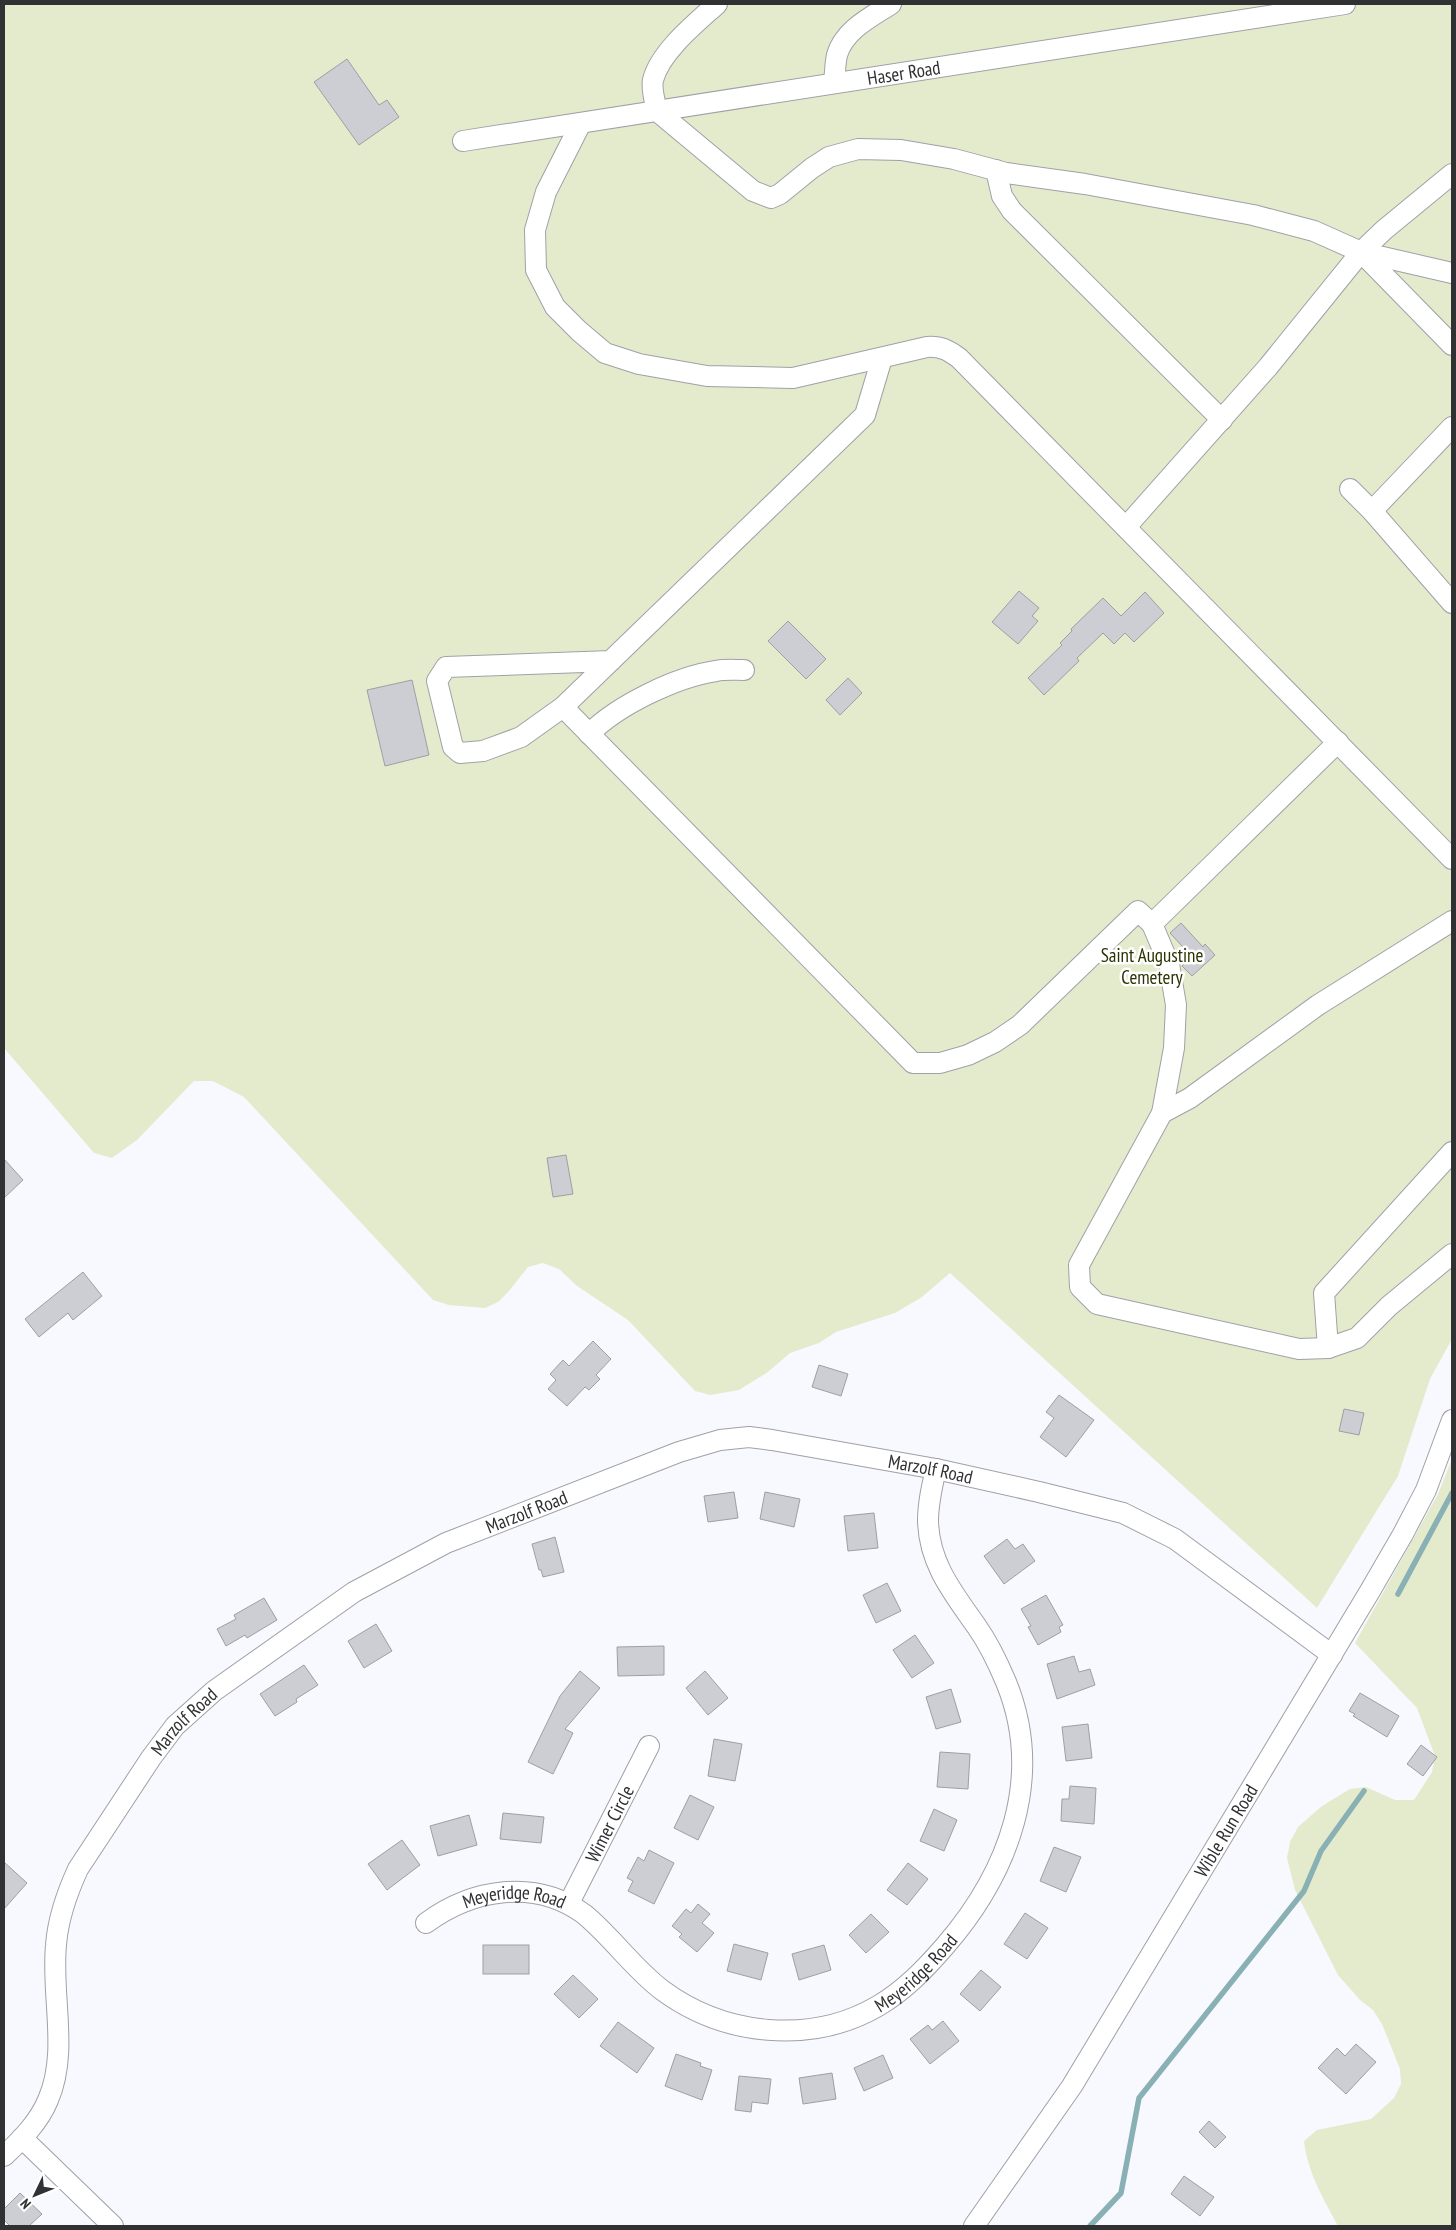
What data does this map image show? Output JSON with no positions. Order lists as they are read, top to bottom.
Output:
{
  "streets": {
    "street": [
      "Haser Road",
      "Marzolf Road",
      "Wimer Circle",
      "Wible Run Road",
      "Meyeridge Road"
    ]
  },
  "crossings": [
    ["Marzolf Road", "Wible Run Road"],
    ["Marzolf Road", "Meyeridge Road"],
    ["Wimer Circle", "Meyeridge Road"]
  ],
  "parks": ["Saint Augustine Cemetery"],
  "north": "bottom left"
}
